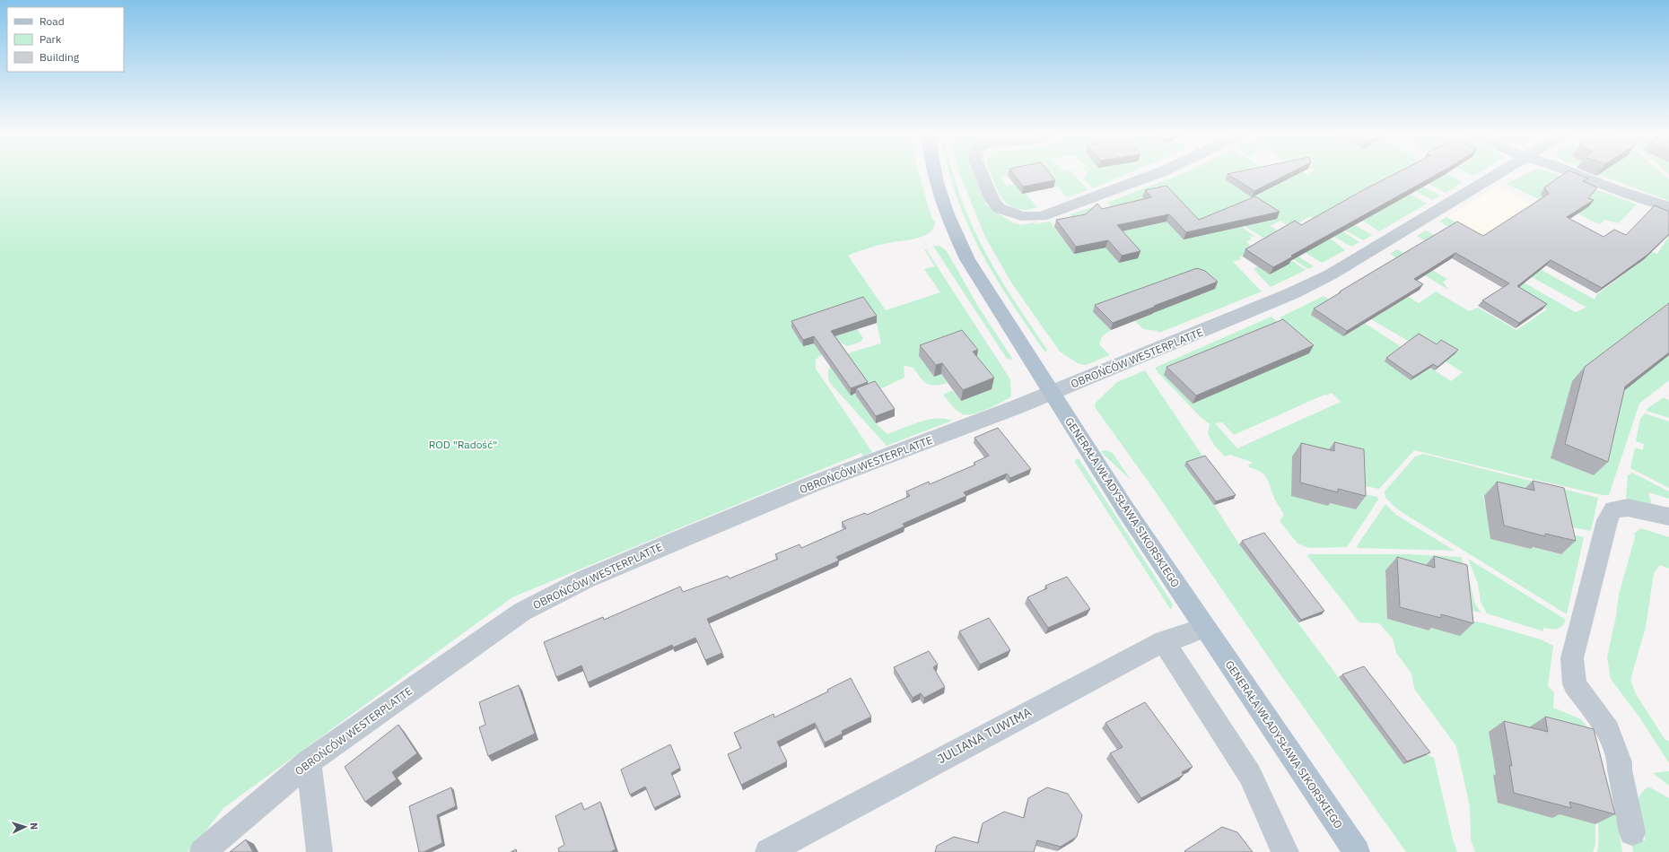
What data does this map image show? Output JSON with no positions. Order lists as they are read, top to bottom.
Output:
{
  "streets": {
    "main road": ["GENERAŁA WŁADYSŁAWA SIKORSKIEGO"],
    "street": ["OBROŃCÓW WESTERPLATTE", "JULIANA TUWIMA"]
  },
  "crossings": [
    ["OBROŃCÓW WESTERPLATTE", "GENERAŁA WŁADYSŁAWA SIKORSKIEGO"],
    ["GENERAŁA WŁADYSŁAWA SIKORSKIEGO", "JULIANA TUWIMA"]
  ],
  "parks": ["ROD \"Radość\""],
  "legend": ["Road", "Park", "Building"],
  "north": "right"
}
